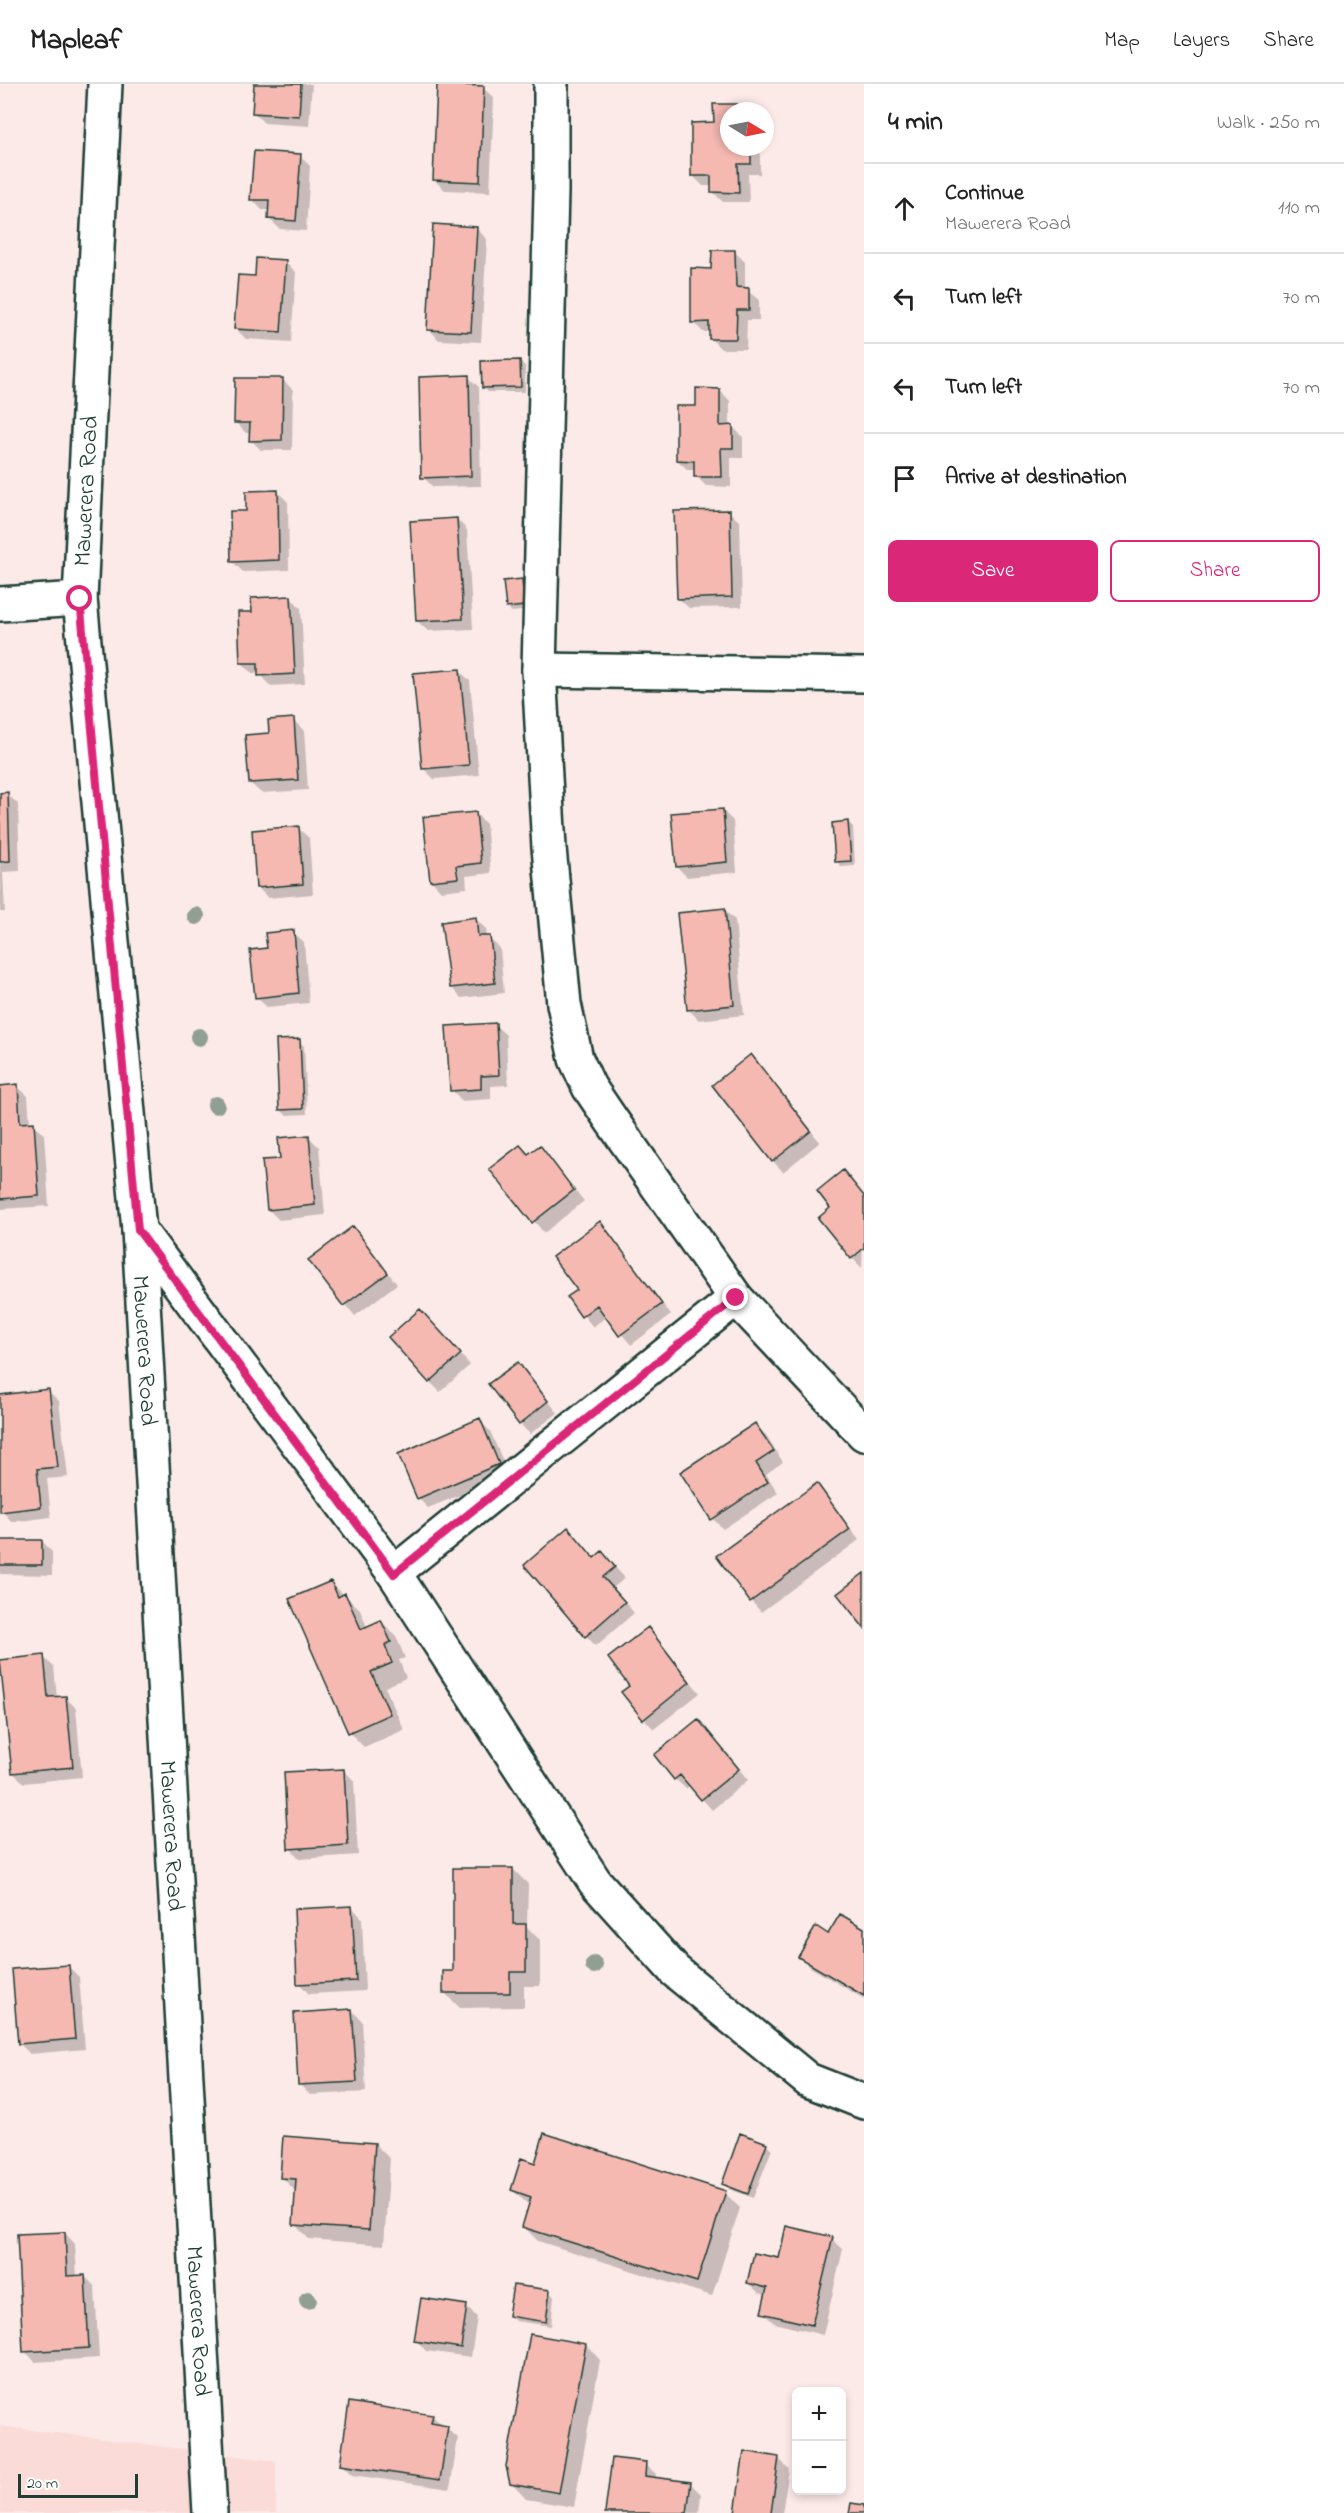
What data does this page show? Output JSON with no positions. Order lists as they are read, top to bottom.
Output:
{
  "streets": {
    "street": ["Mawerera Road"]
  },
  "scale_bar": "20 m",
  "north": "right",
  "page": {
    "header": "Mapleaf",
    "nav": ["Map", "Layers", "Share"],
    "heading": ["4 min", "Walk · 250 m"],
    "list": [
      ["Continue", "Mawerera Road", "110 m"],
      ["Turn left", "70 m"],
      ["Turn left", "70 m"],
      "Arrive at destination"
    ],
    "buttons": ["Save", "Share"],
    "map_buttons": ["+", "−"],
    "scale": "20 m"
  }
}
